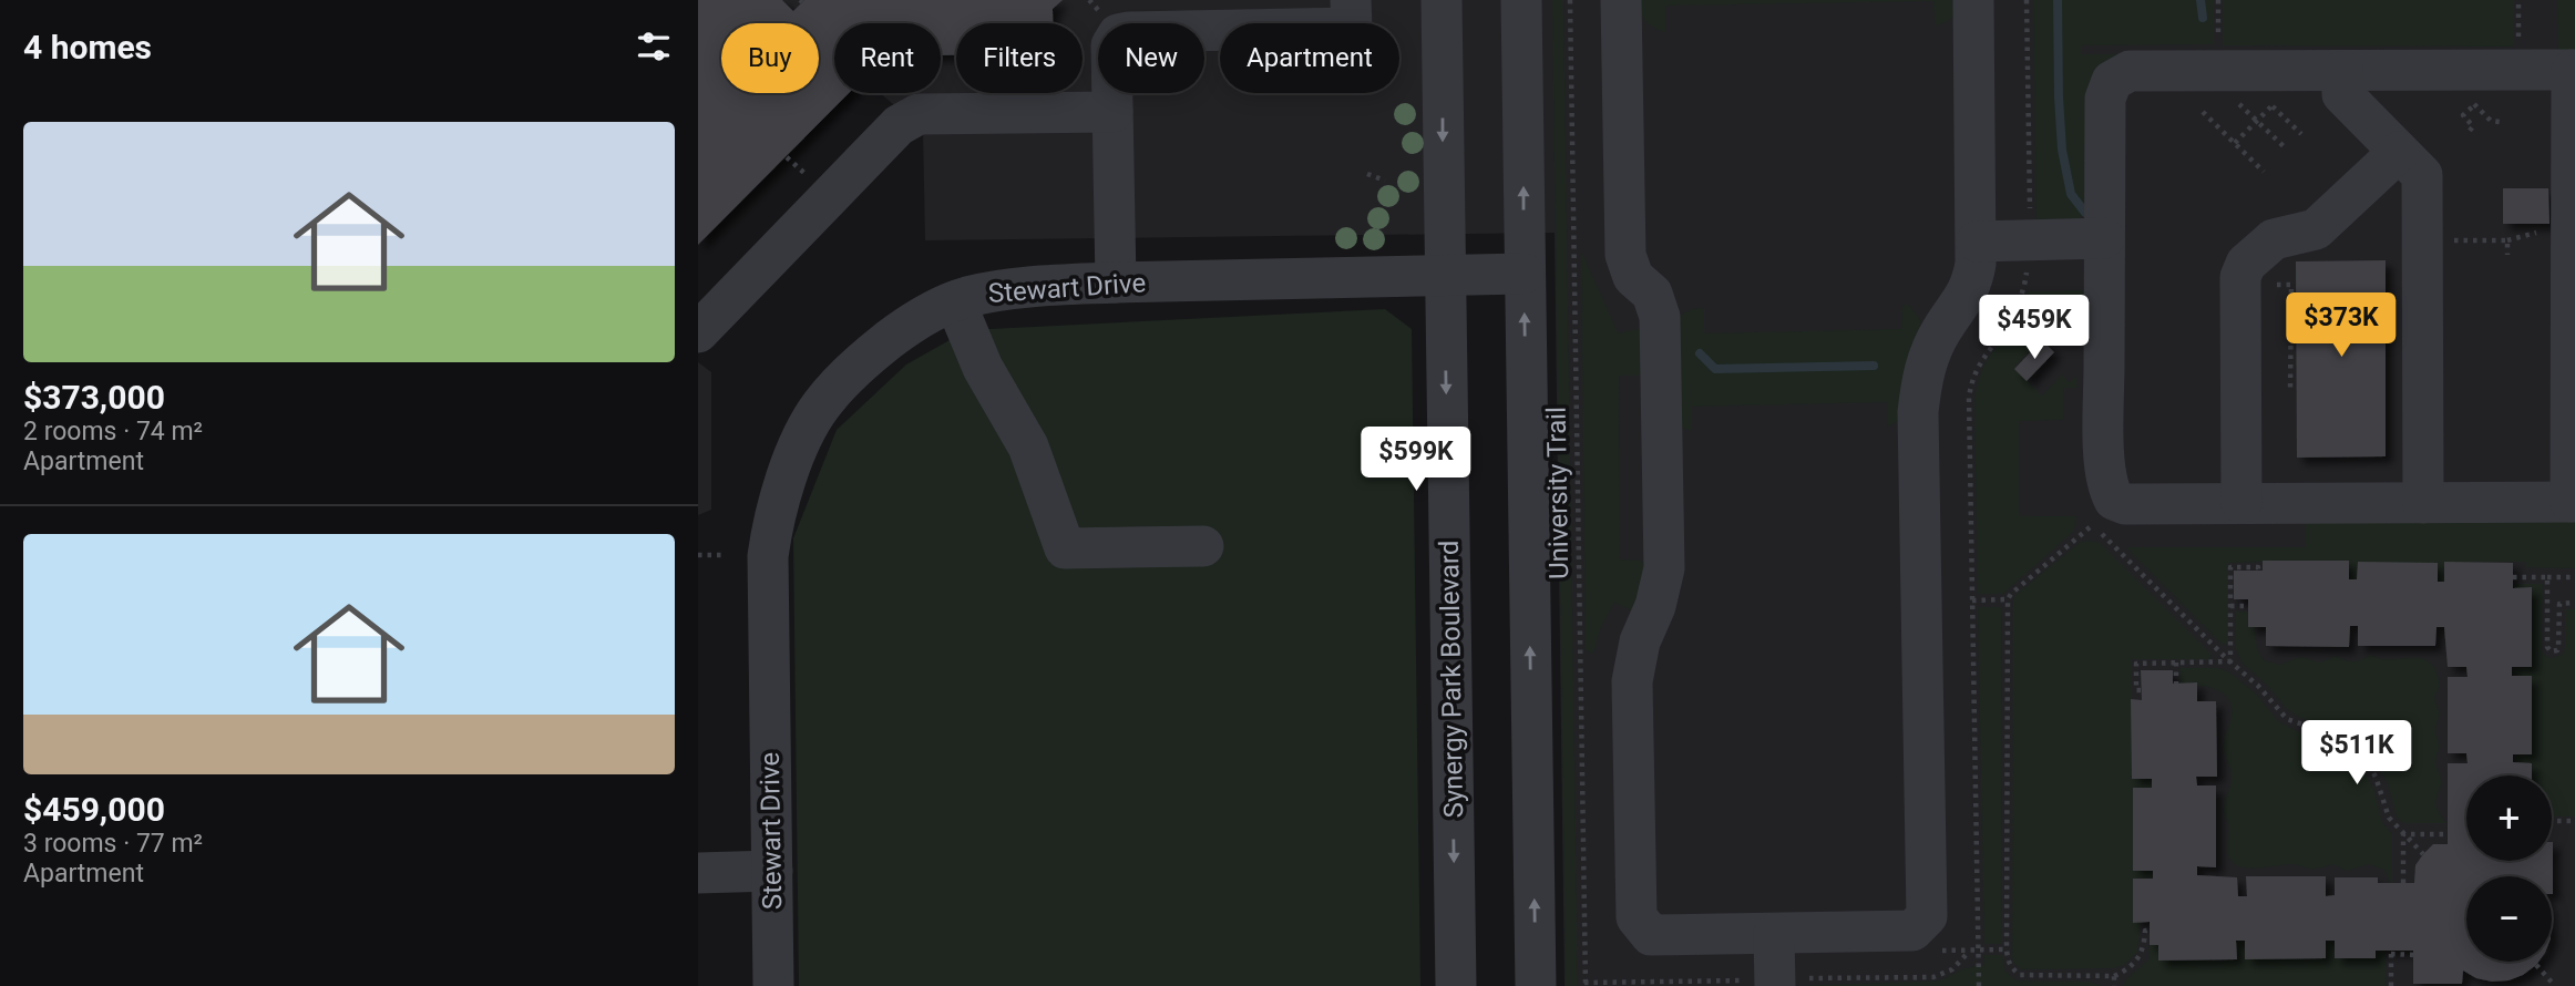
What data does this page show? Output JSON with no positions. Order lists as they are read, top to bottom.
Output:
{
  "streets": {
    "street": ["Stewart Drive", "Synergy Park Boulevard"],
    "path": ["University Trail"]
  },
  "crossings": [
    ["Stewart Drive", "Synergy Park Boulevard"]
  ],
  "page": {
    "heading": "4 homes",
    "chip": [
      "Buy",
      "Rent",
      "Filters",
      "New",
      "Apartment"
    ],
    "list": [
      {
        "name": "$373,000",
        "note": "2 rooms · 74 m² · Apartment"
      },
      {
        "name": "$459,000",
        "note": "3 rooms · 77 m² · Apartment"
      }
    ],
    "price": [
      "$373K",
      "$459K",
      "$599K",
      "$511K"
    ],
    "map_buttons": ["+", "−"]
  }
}
